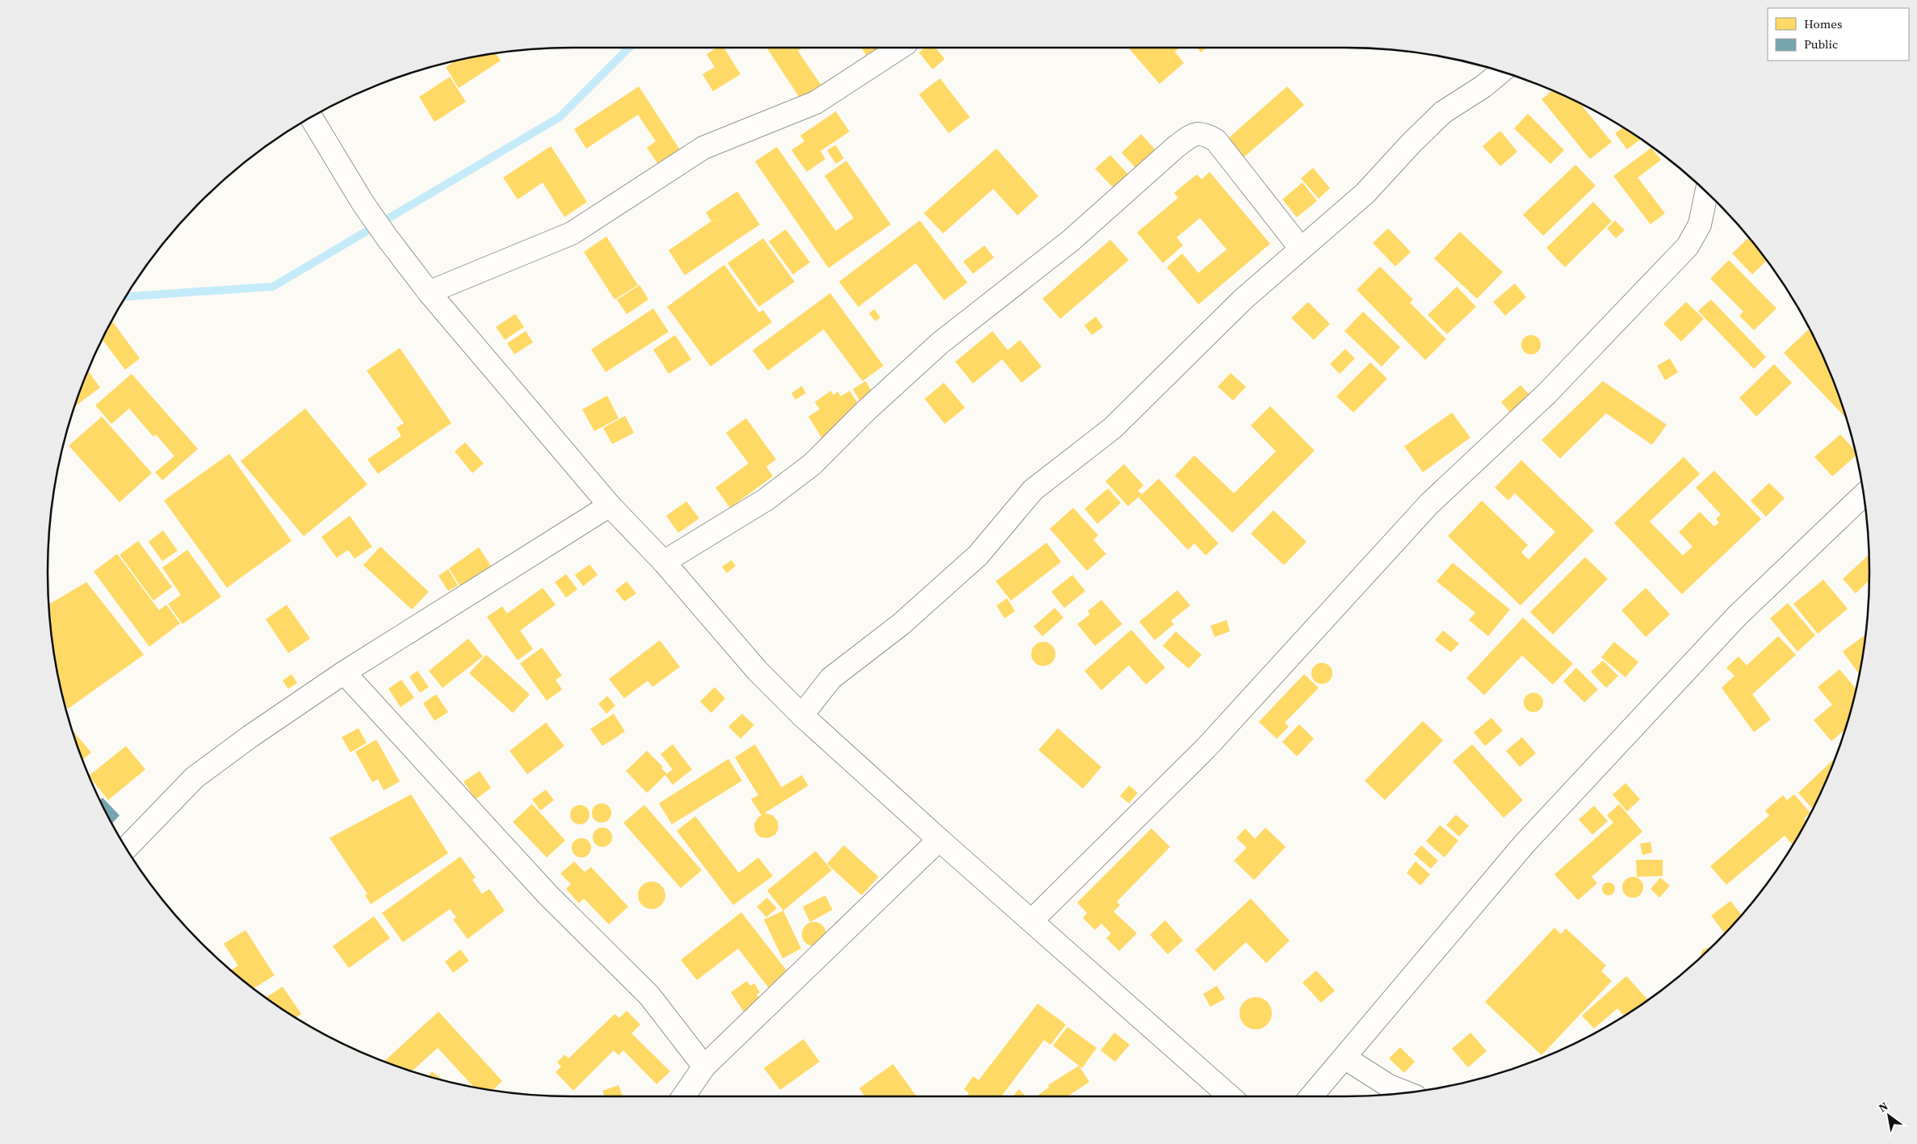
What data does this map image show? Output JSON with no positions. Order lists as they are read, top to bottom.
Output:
{
  "legend": ["Homes", "Public"],
  "north": "top left"
}
